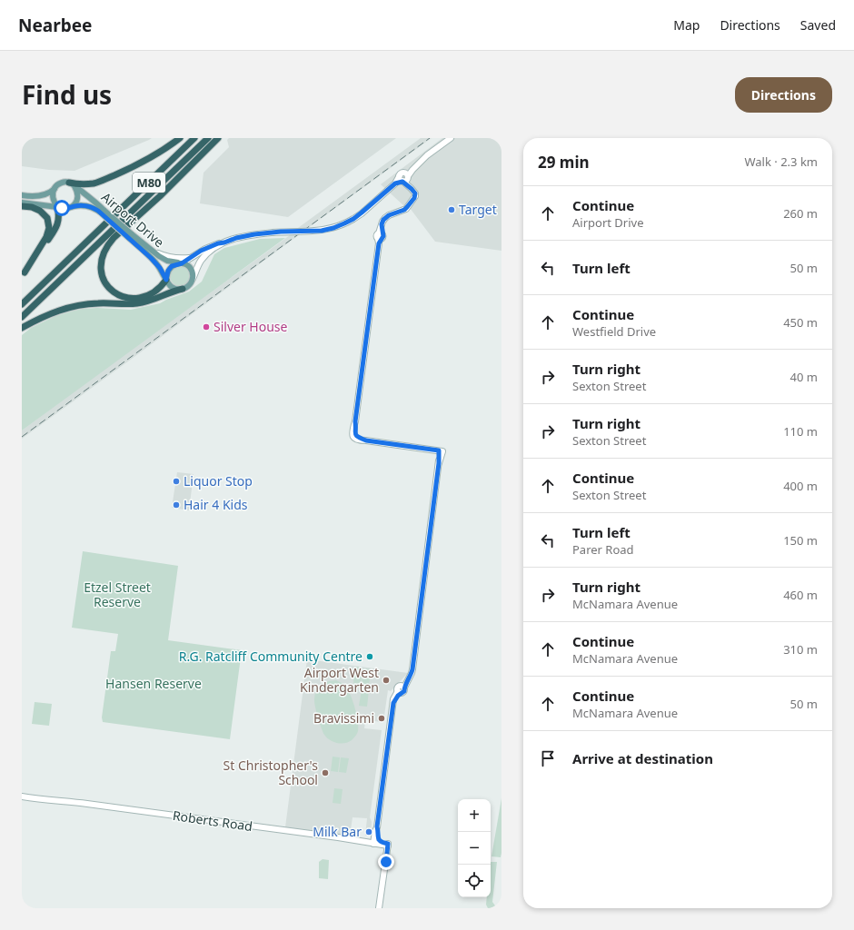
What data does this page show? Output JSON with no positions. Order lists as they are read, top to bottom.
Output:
{
  "streets": {
    "highway": ["M80"],
    "main road": ["Airport Drive"],
    "street": ["Roberts Road"]
  },
  "parks": ["Etzel Street Reserve", "Hansen Reserve"],
  "places": [
    "Target",
    "Silver House",
    "Liquor Stop",
    "Hair 4 Kids",
    "R.G. Ratcliff Community Centre",
    "Airport West Kindergarten",
    "Bravissimi",
    "St Christopher's School",
    "Milk Bar"
  ],
  "page": {
    "header": "Nearbee",
    "nav": ["Map", "Directions", "Saved"],
    "title": "Find us",
    "buttons": "Directions",
    "heading": ["29 min", "Walk · 2.3 km"],
    "list": [
      ["Continue", "Airport Drive", "260 m"],
      ["Turn left", "50 m"],
      ["Continue", "Westfield Drive", "450 m"],
      ["Turn right", "Sexton Street", "40 m"],
      ["Turn right", "Sexton Street", "110 m"],
      ["Continue", "Sexton Street", "400 m"],
      ["Turn left", "Parer Road", "150 m"],
      ["Turn right", "McNamara Avenue", "460 m"],
      ["Continue", "McNamara Avenue", "310 m"],
      ["Continue", "McNamara Avenue", "50 m"],
      "Arrive at destination"
    ],
    "map_buttons": ["+", "−"]
  }
}
